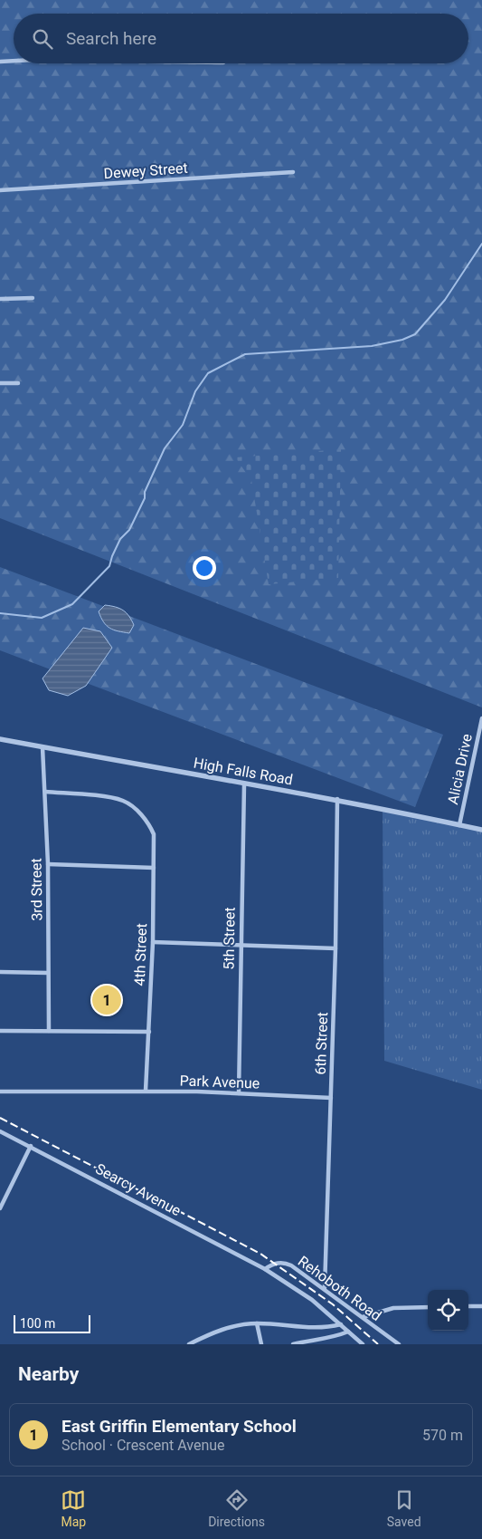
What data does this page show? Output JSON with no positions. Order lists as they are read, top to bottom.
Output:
{
  "streets": {
    "street": [
      "Dewey Street",
      "Alicia Drive",
      "High Falls Road",
      "3rd Street",
      "5th Street",
      "4th Street",
      "6th Street",
      "Park Avenue",
      "Searcy Avenue",
      "Rehoboth Road"
    ]
  },
  "crossings": [
    ["Alicia Drive", "High Falls Road"],
    ["High Falls Road", "3rd Street"],
    ["High Falls Road", "5th Street"],
    ["High Falls Road", "6th Street"],
    ["3rd Street", "4th Street"],
    ["5th Street", "Park Avenue"],
    ["4th Street", "Park Avenue"],
    ["6th Street", "Park Avenue"],
    ["6th Street", "Rehoboth Road"],
    ["Searcy Avenue", "Rehoboth Road"]
  ],
  "scale_bar": "100 m",
  "page": {
    "search": "Search here",
    "pins": "1",
    "scale": "100 m",
    "heading": "Nearby",
    "list": [
      {
        "mark": "1",
        "name": "East Griffin Elementary School",
        "note": "School · Crescent Avenue",
        "value": "570 m"
      }
    ],
    "nav": ["Map", "Directions", "Saved"]
  }
}
